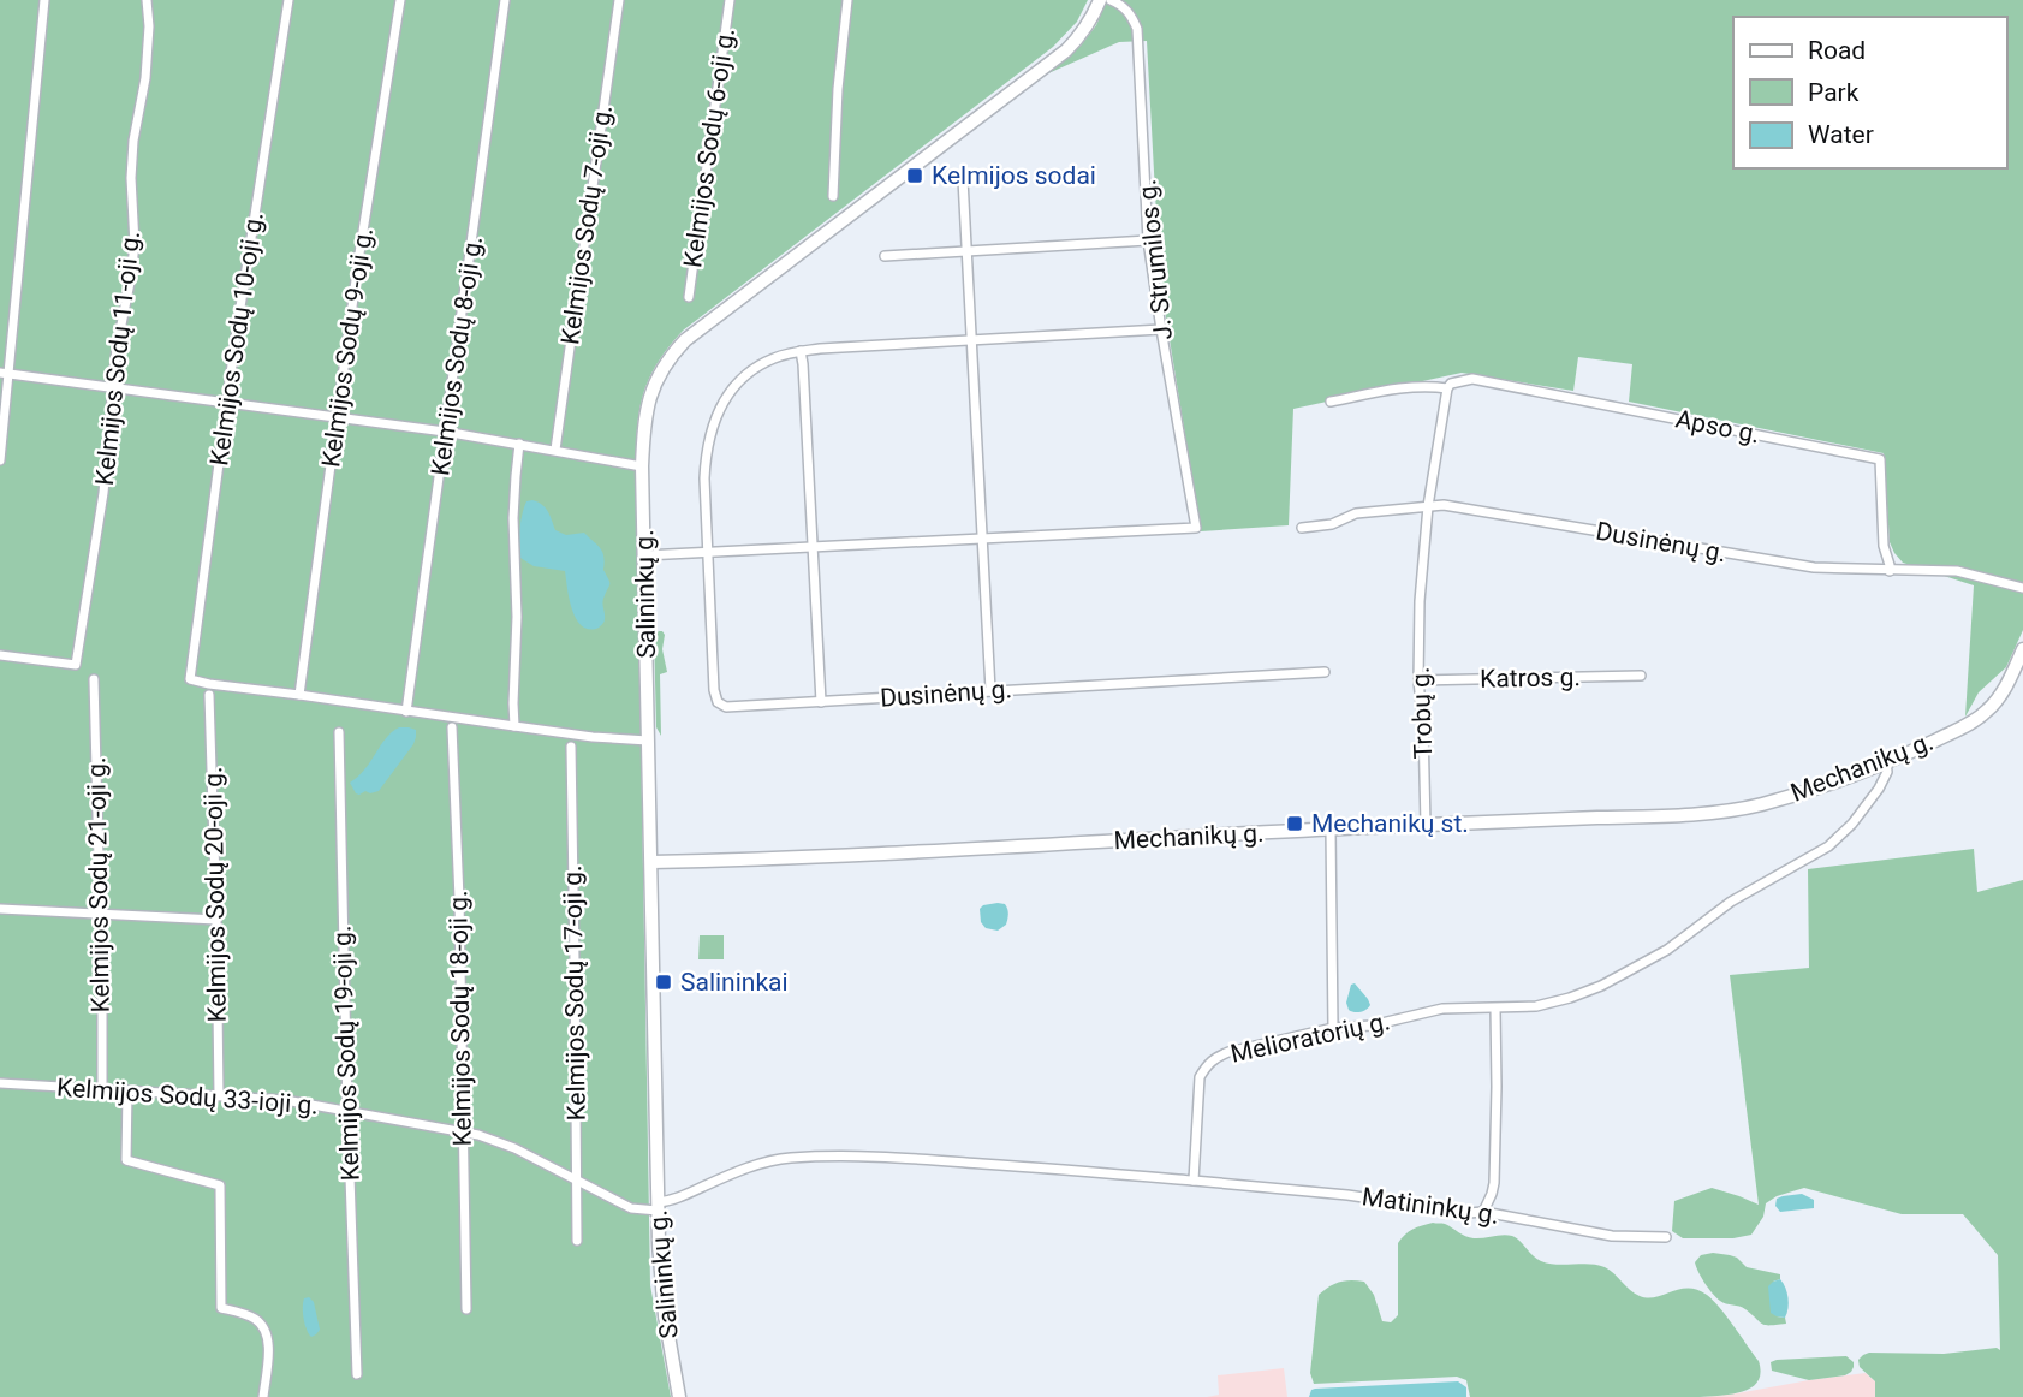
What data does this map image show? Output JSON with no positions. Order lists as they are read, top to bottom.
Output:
{
  "streets": {
    "main road": ["Salininkų g.", "Mechanikų g."],
    "street": [
      "Kelmijos Sodų 6-oji g.",
      "Kelmijos Sodų 7-oji g.",
      "J. Strumilos g.",
      "Kelmijos Sodų 10-oji g.",
      "Kelmijos Sodų 9-oji g.",
      "Kelmijos Sodų 8-oji g.",
      "Kelmijos Sodų 11-oji g.",
      "Apso g.",
      "Dusinėnų g.",
      "Katros g.",
      "Trobų g.",
      "Kelmijos Sodų 21-oji g.",
      "Kelmijos Sodų 20-oji g.",
      "Kelmijos Sodų 17-oji g.",
      "Kelmijos Sodų 18-oji g.",
      "Melioratorių g.",
      "Kelmijos Sodų 19-oji g.",
      "Kelmijos Sodų 33-ioji g.",
      "Matininkų g."
    ]
  },
  "crossings": [
    ["J. Strumilos g.", "Dusinėnų g."],
    ["Kelmijos Sodų 10-oji g.", "Kelmijos Sodų 9-oji g."],
    ["Apso g.", "Dusinėnų g."],
    ["Dusinėnų g.", "Trobų g."],
    ["Salininkų g.", "Mechanikų g."],
    ["Salininkų g.", "Kelmijos Sodų 33-ioji g."],
    ["Katros g.", "Trobų g."],
    ["Trobų g.", "Mechanikų g."],
    ["Mechanikų g.", "Melioratorių g."],
    ["Kelmijos Sodų 21-oji g.", "Kelmijos Sodų 33-ioji g."],
    ["Kelmijos Sodų 20-oji g.", "Kelmijos Sodų 33-ioji g."],
    ["Kelmijos Sodų 17-oji g.", "Kelmijos Sodų 33-ioji g."],
    ["Kelmijos Sodų 18-oji g.", "Kelmijos Sodų 33-ioji g."],
    ["Melioratorių g.", "Matininkų g."],
    ["Kelmijos Sodų 19-oji g.", "Kelmijos Sodų 33-ioji g."]
  ],
  "places": {
    "transit": ["Kelmijos sodai", "Mechanikų st.", "Salininkai"]
  },
  "legend": ["Road", "Park", "Water"]
}
